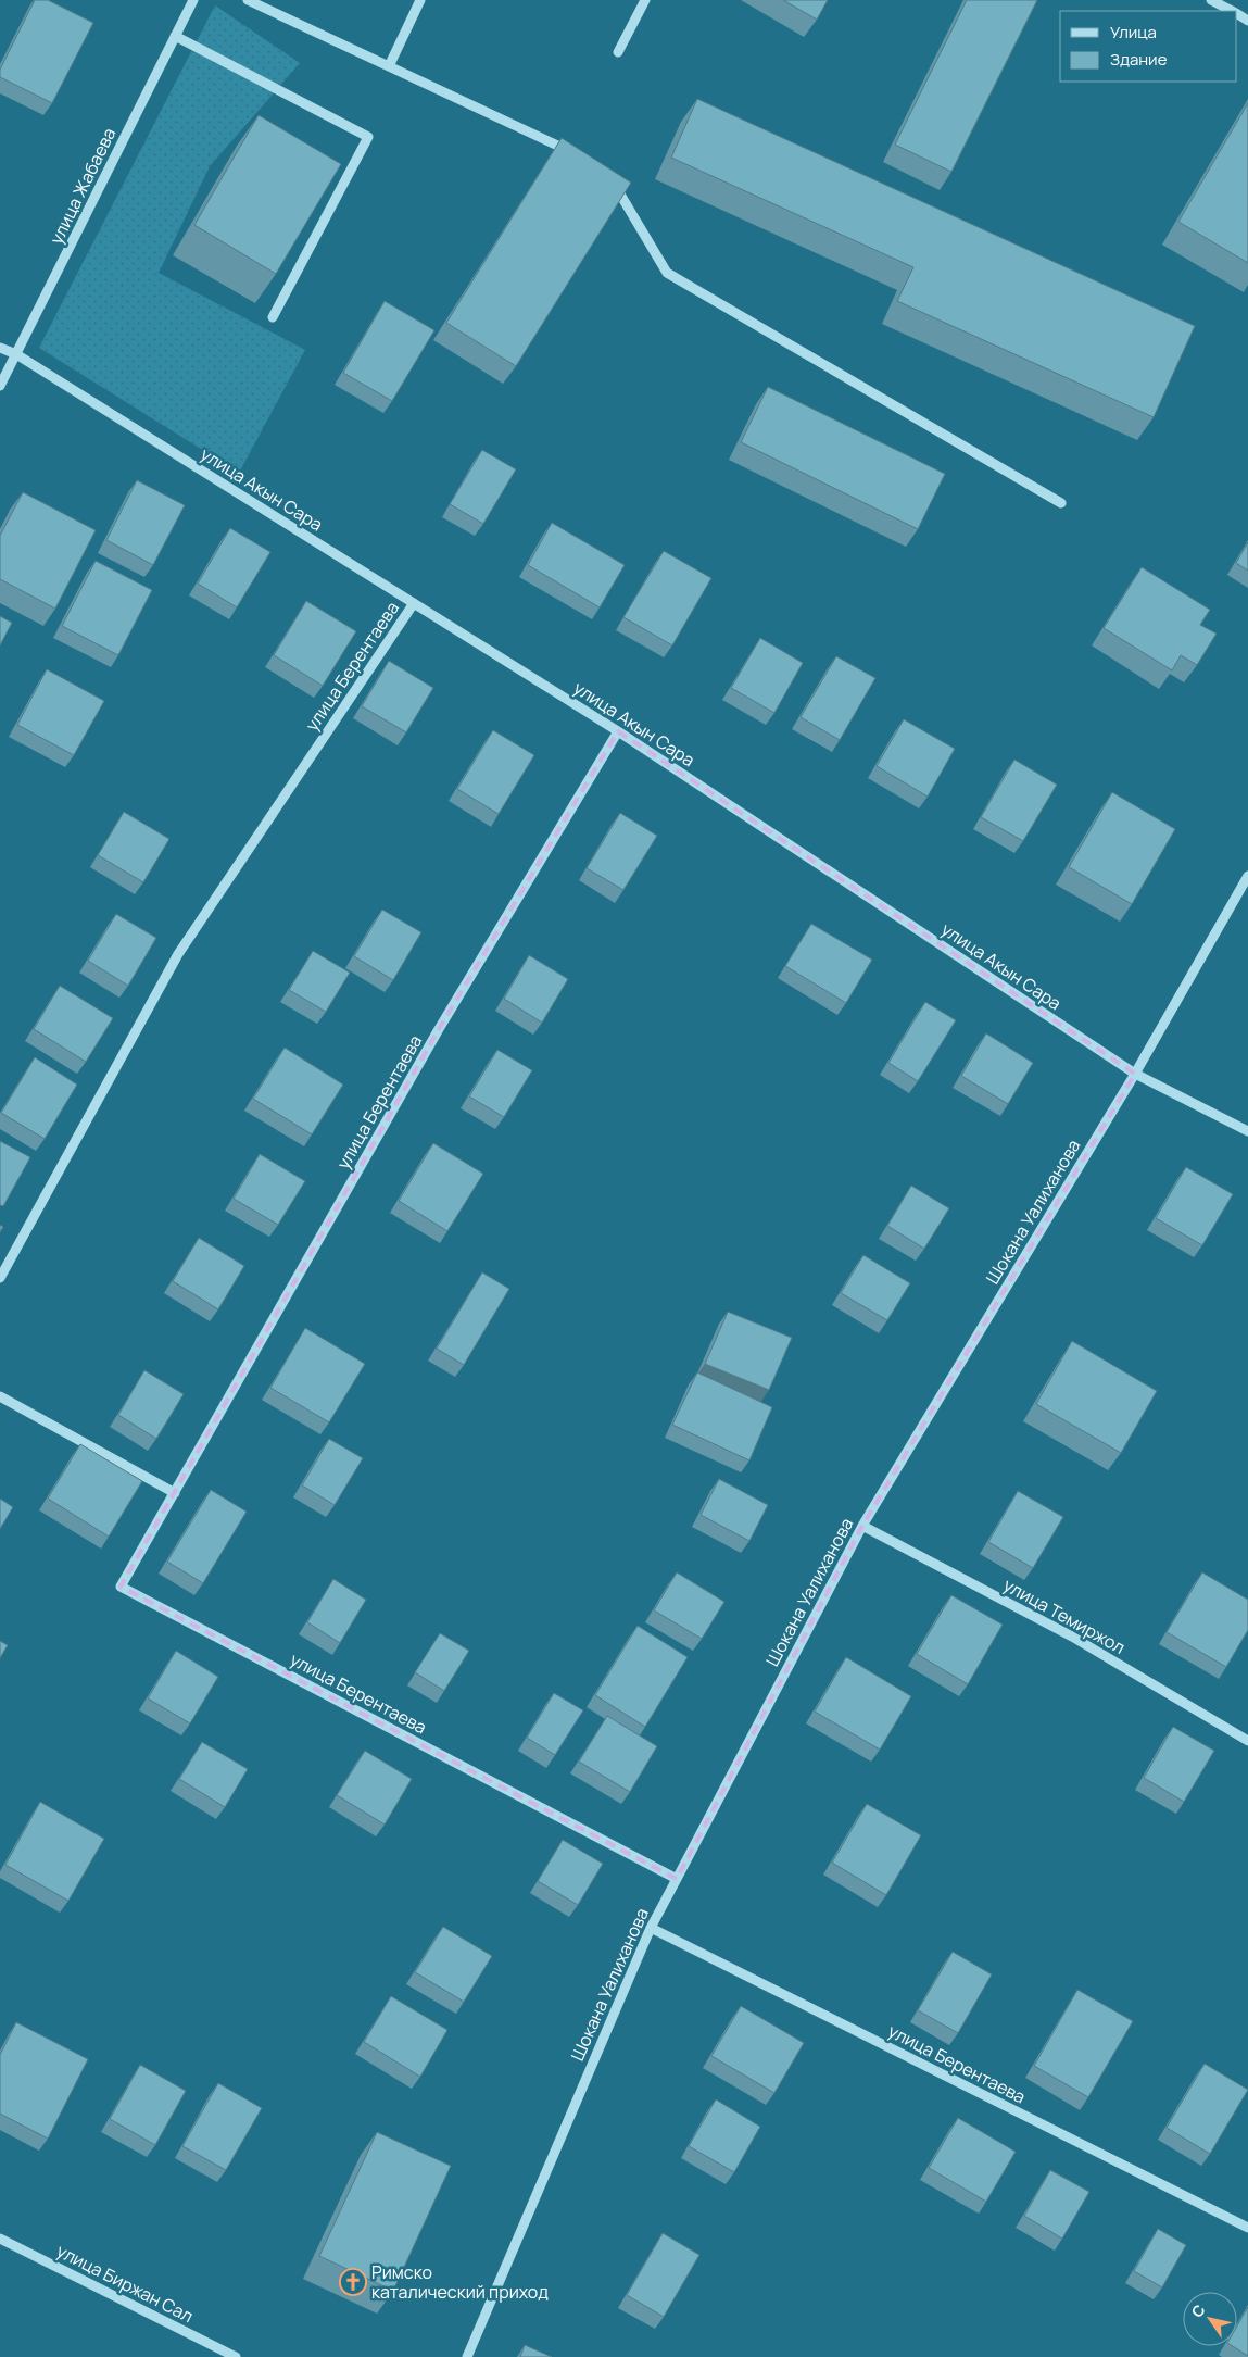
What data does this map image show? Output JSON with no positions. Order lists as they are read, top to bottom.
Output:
{
  "streets": {
    "street": [
      "улица Жабаева",
      "улица Акын Сара",
      "улица Берентаева",
      "Шокана Уалиханова",
      "улица Темиржол",
      "улица Биржан Сал"
    ]
  },
  "crossings": [
    ["улица Жабаева", "улица Акын Сара"],
    ["улица Акын Сара", "улица Берентаева"],
    ["улица Акын Сара", "Шокана Уалиханова"],
    ["улица Берентаева", "Шокана Уалиханова"],
    ["Шокана Уалиханова", "улица Темиржол"]
  ],
  "places": {
    "church": ["Римско каталический приход"]
  },
  "legend": ["Улица", "Здание"],
  "north": "top left"
}
